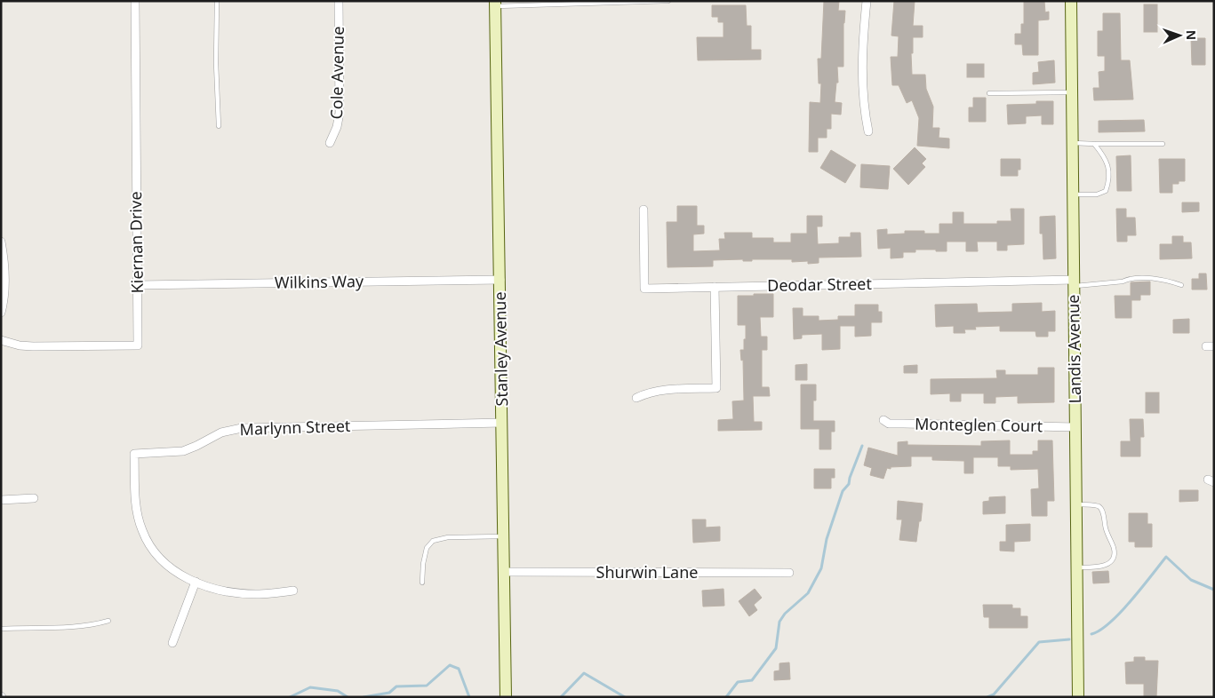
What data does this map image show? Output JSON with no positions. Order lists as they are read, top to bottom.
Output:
{
  "streets": {
    "street": [
      "Cole Avenue",
      "Kiernan Drive",
      "Wilkins Way",
      "Deodar Street",
      "Stanley Avenue",
      "Landis Avenue",
      "Monteglen Court",
      "Marlynn Street",
      "Shurwin Lane"
    ]
  },
  "crossings": [
    ["Kiernan Drive", "Wilkins Way"],
    ["Wilkins Way", "Stanley Avenue"],
    ["Deodar Street", "Landis Avenue"],
    ["Stanley Avenue", "Marlynn Street"],
    ["Stanley Avenue", "Shurwin Lane"],
    ["Landis Avenue", "Monteglen Court"]
  ],
  "north": "right"
}
